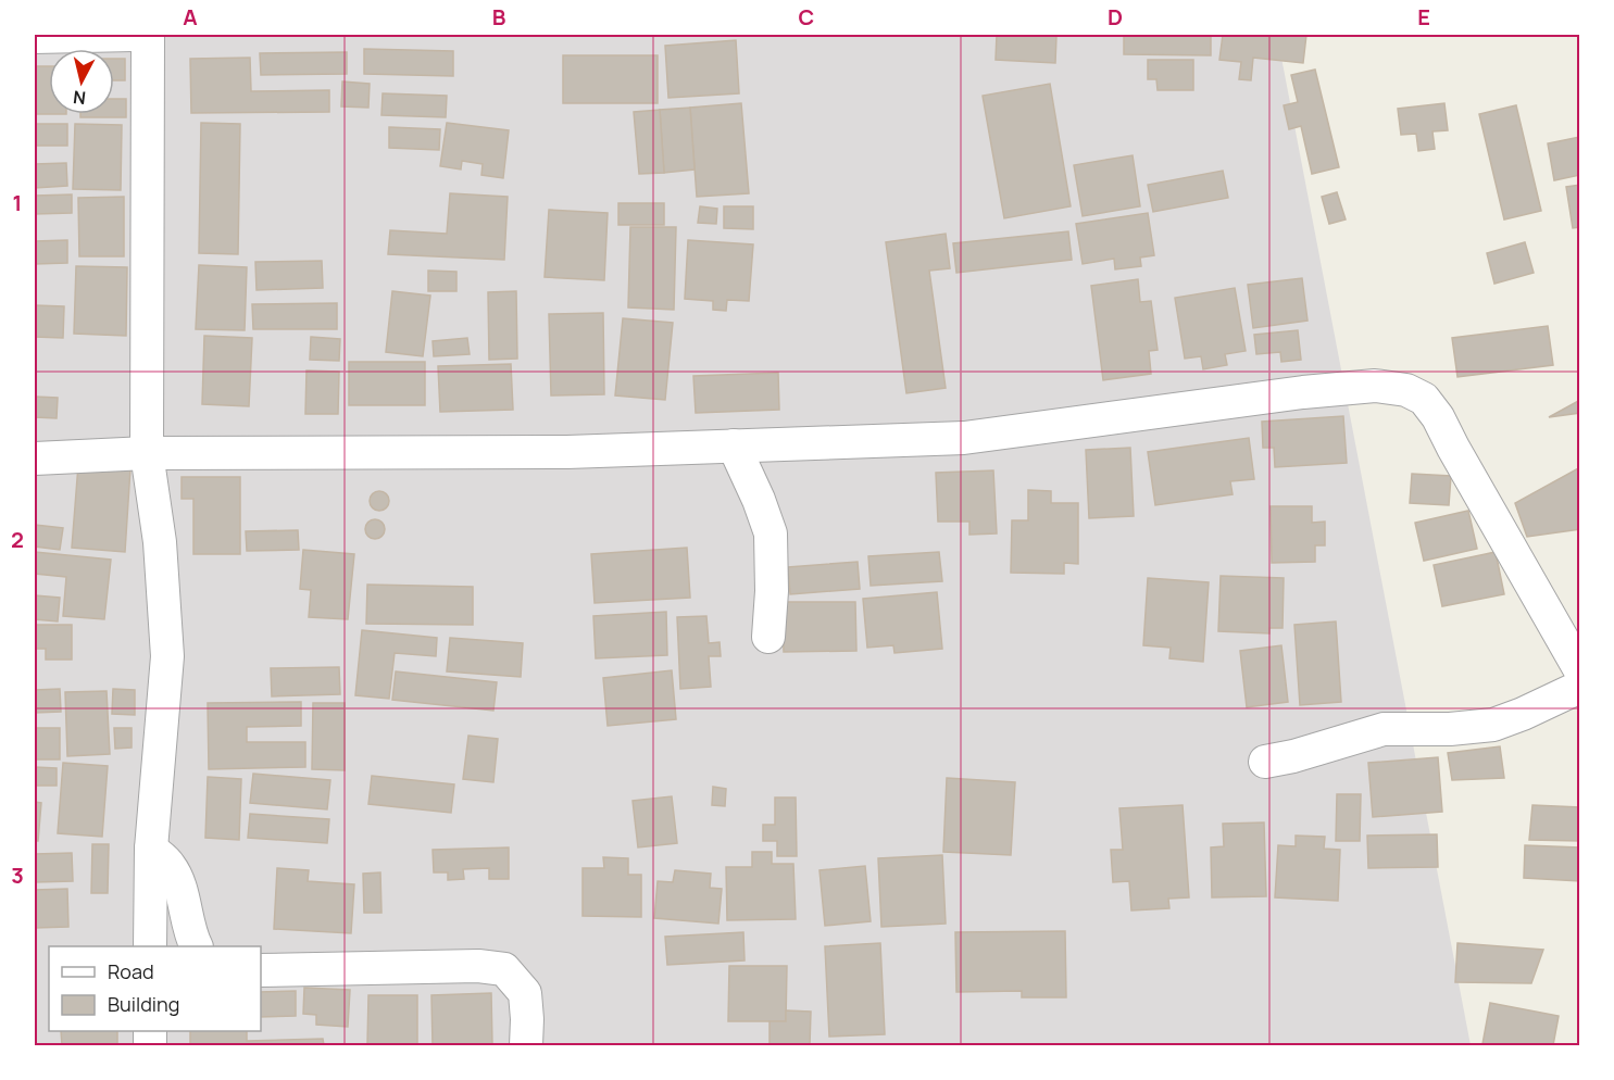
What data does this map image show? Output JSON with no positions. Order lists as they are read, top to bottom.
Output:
{
  "legend": ["Road", "Building"],
  "north": "bottom",
  "grid": {
    "columns": [
      "A",
      "B",
      "C",
      "D",
      "E"
    ],
    "rows": ["1", "2", "3"]
  }
}
